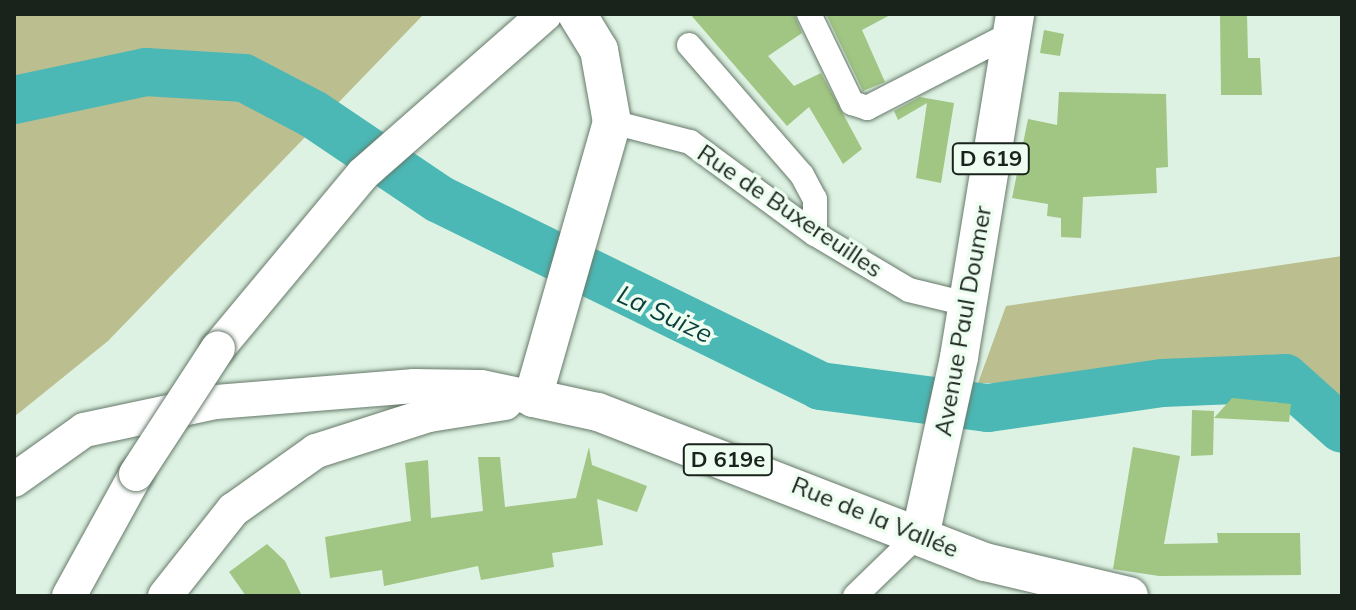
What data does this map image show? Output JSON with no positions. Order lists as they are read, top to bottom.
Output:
{
  "streets": {
    "main road": [
      "D 619",
      "Avenue Paul Doumer",
      "D 619e",
      "Rue de la Vallée"
    ],
    "street": ["Rue de Buxereuilles"]
  },
  "crossings": [
    ["Rue de Buxereuilles", "Avenue Paul Doumer"],
    ["Avenue Paul Doumer", "Rue de la Vallée"]
  ],
  "water": ["La Suize"]
}
